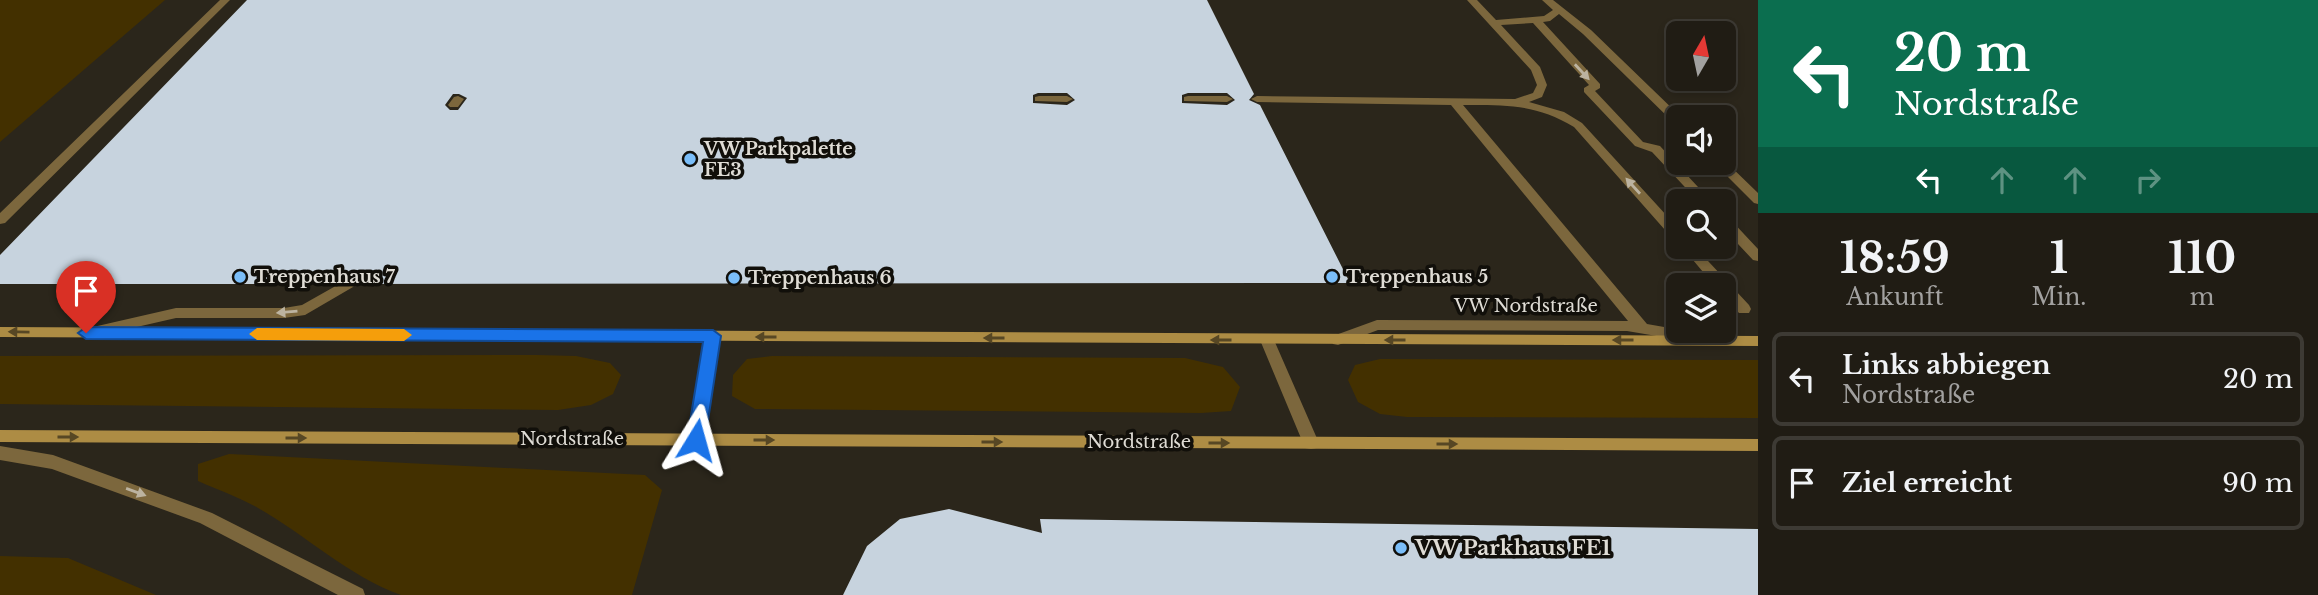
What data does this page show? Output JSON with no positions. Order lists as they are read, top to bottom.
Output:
{
  "streets": {
    "street": ["VW Nordstraße", "Nordstraße"]
  },
  "places": [
    "VW Parkpalette FE3",
    "Treppenhaus 7",
    "Treppenhaus 5",
    "Treppenhaus 6",
    "VW Parkhaus FE1"
  ],
  "north": "top",
  "page": {
    "turn": ["20 m", "Nordstraße"],
    "eta": [
      "18:59",
      "Ankunft",
      "1",
      "Min.",
      "110",
      "m"
    ],
    "list": [
      {
        "name": "Links abbiegen",
        "note": "Nordstraße",
        "value": "20 m"
      },
      {
        "name": "Ziel erreicht",
        "value": "90 m"
      }
    ]
  }
}
